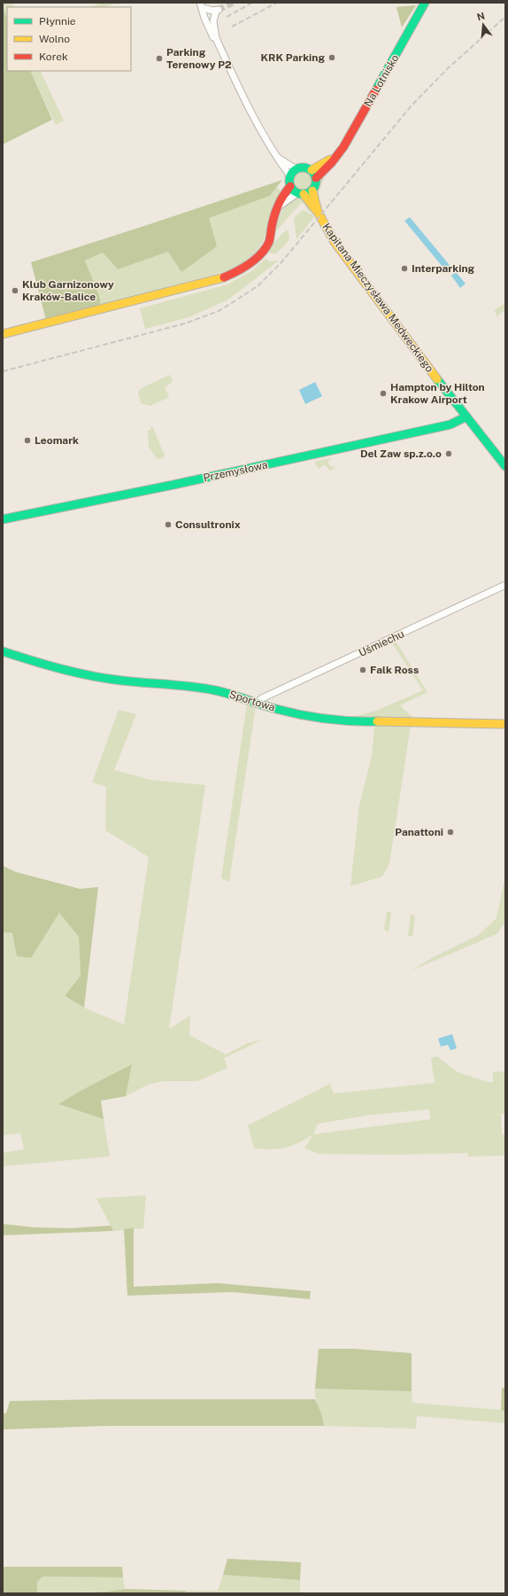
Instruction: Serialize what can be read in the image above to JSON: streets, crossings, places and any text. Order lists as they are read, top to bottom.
{
  "streets": {
    "street": [
      "Na Lotnisko",
      "Kapitana Mieczysława Medweckiego",
      "Przemysłowa",
      "Uśmiechu",
      "Sportowa"
    ]
  },
  "crossings": [
    ["Na Lotnisko", "Kapitana Mieczysława Medweckiego"],
    ["Kapitana Mieczysława Medweckiego", "Przemysłowa"],
    ["Uśmiechu", "Sportowa"]
  ],
  "places": [
    "KRK Parking",
    "Parking Terenowy P2",
    "Interparking",
    "Klub Garnizonowy Kraków-Balice",
    "Hampton by Hilton Krakow Airport",
    "Leomark",
    "Del Zaw sp.z.o.o",
    "Consultronix",
    "Falk Ross",
    "Panattoni"
  ],
  "legend": ["Płynnie", "Wolno", "Korek"],
  "north": "top"
}
